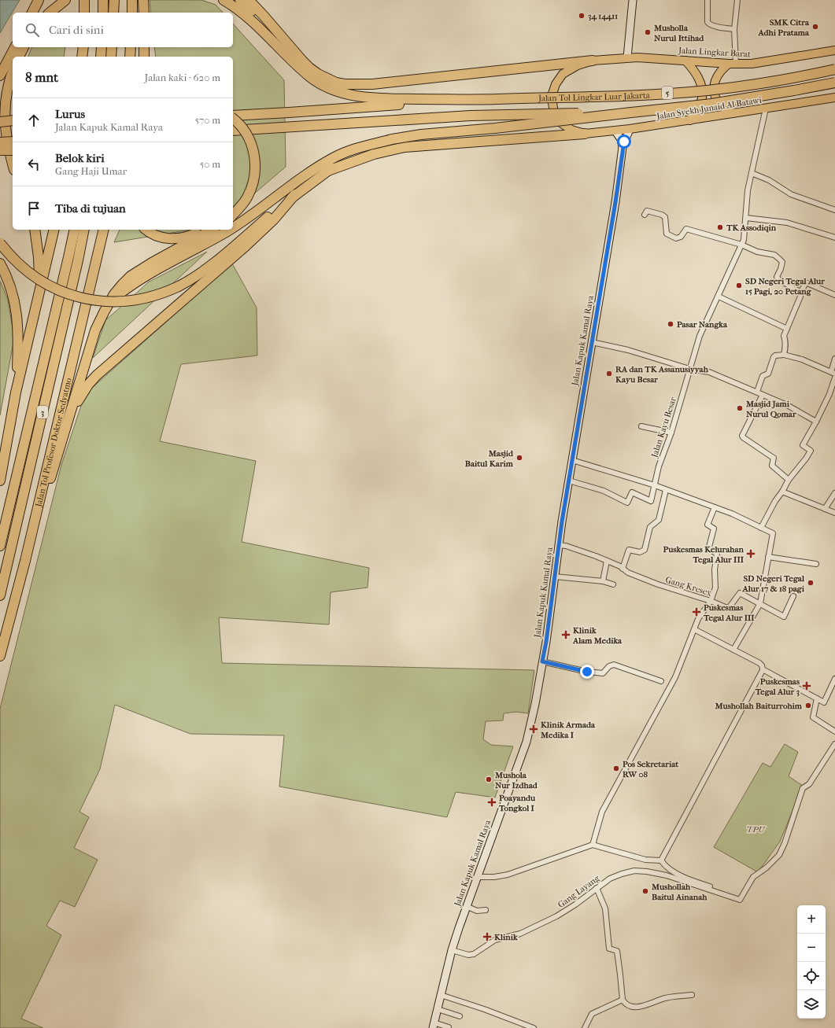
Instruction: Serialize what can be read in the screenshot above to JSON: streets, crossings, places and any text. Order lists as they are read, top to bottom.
{
  "streets": {
    "highway": [
      "5",
      "Jalan Tol Lingkar Luar Jakarta",
      "3",
      "Jalan Tol Profesor Doktor Sedyatmo"
    ],
    "main road": ["Jalan Lingkar Barat", "Jalan Syekh Junaid Al Batawi", "Jalan Kapuk Kamal Raya"],
    "street": ["Jalan Kayu Besar", "Gang Kresex", "Gang Layang"]
  },
  "crossings": [
    ["Jalan Lingkar Barat", "Jalan Syekh Junaid Al Batawi"],
    ["Jalan Syekh Junaid Al Batawi", "Jalan Kapuk Kamal Raya"],
    ["Jalan Syekh Junaid Al Batawi", "Jalan Kayu Besar"],
    ["Jalan Kapuk Kamal Raya", "Jalan Kayu Besar"],
    ["Jalan Kapuk Kamal Raya", "Gang Kresex"],
    ["Jalan Kapuk Kamal Raya", "Gang Layang"]
  ],
  "parks": ["TPU"],
  "places": {
    "other": [
      "34 14411",
      "SMK Citra Adhi Pratama",
      "Musholla Nurul Ittihad",
      "TK Assodiqin",
      "SD Negeri Tegal Alur 15 Pagi, 20 Petang",
      "Pasar Nangka",
      "RA dan TK Assanusiyyah Kayu Besar",
      "Masjid Jami Nurul Qomar",
      "Masjid Baitul Karim",
      "SD Negeri Tegal Alur 17 & 18 pagi",
      "Mushollah Baiturrohim",
      "Pos Sekretariat RW 08",
      "Mushola Nur Izdhad",
      "Mushollah Baitul Ainanah"
    ],
    "health": [
      "Puskesmas Kelurahan Tegal Alur III",
      "Puskesmas Tegal Alur III",
      "Klinik Alam Medika",
      "Puskesmas Tegal Alur 3",
      "Klinik Armada Medika I",
      "Poayandu Tongkol I",
      "Klinik"
    ]
  },
  "page": {
    "search": "Cari di sini",
    "heading": ["8 mnt", "Jalan kaki · 620 m"],
    "list": [
      ["Lurus", "Jalan Kapuk Kamal Raya", "570 m"],
      ["Belok kiri", "Gang Haji Umar", "50 m"],
      "Tiba di tujuan"
    ],
    "map_buttons": ["+", "−"]
  }
}
